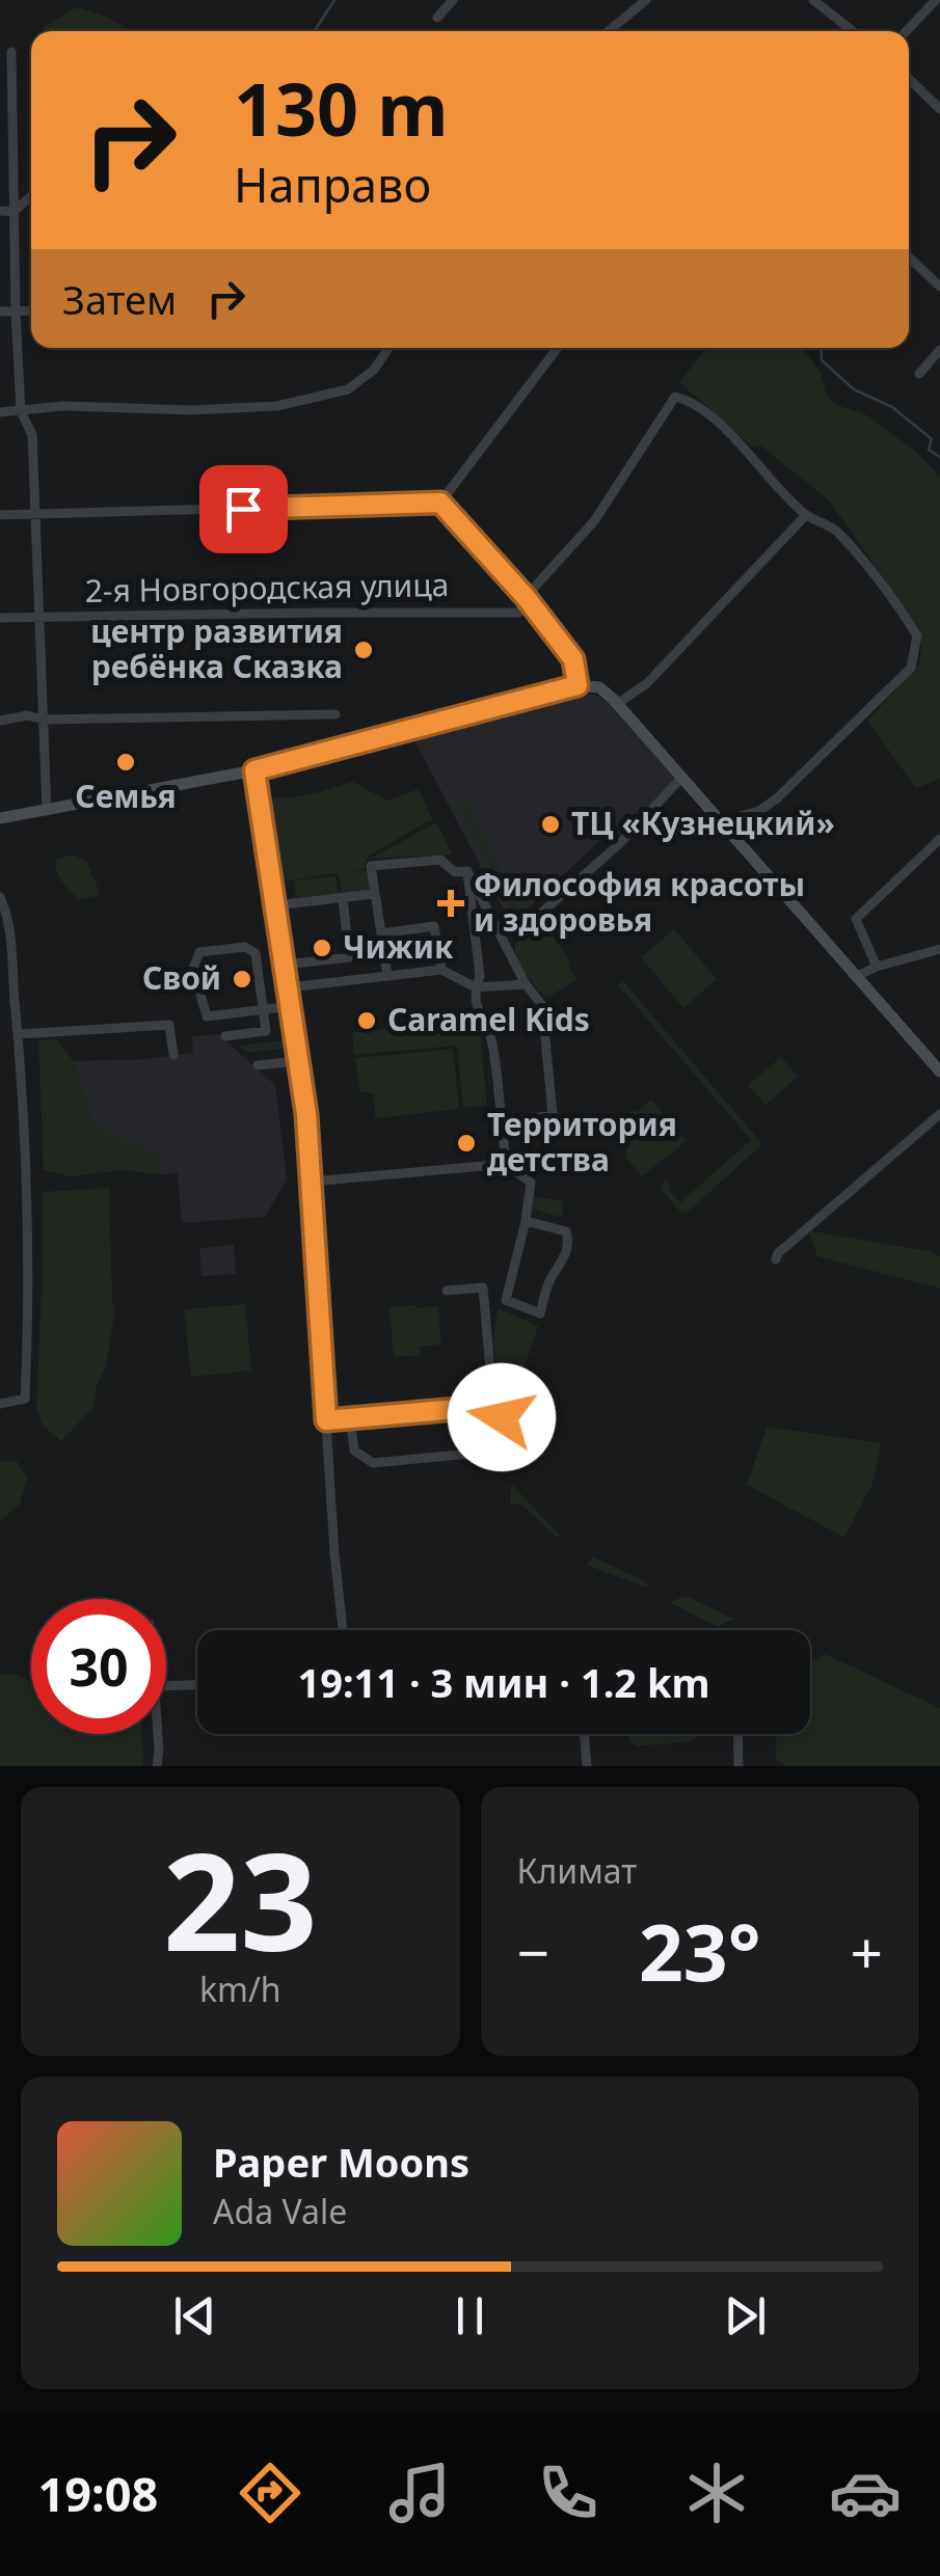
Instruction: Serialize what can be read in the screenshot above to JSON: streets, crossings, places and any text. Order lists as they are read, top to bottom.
{
  "streets": {
    "street": ["2-я Новгородская улица"]
  },
  "places": {
    "other": [
      "центр развития ребёнка Сказка",
      "Семья",
      "ТЦ «Кузнецкий»",
      "Чижик",
      "Свой",
      "Caramel Kids",
      "Территория детства"
    ],
    "health": ["Философия красоты и здоровья"]
  },
  "page": {
    "turn": ["130 m", "Направо"],
    "then": "Затем",
    "limit": "30",
    "trip": "19:11 · 3 мин · 1.2 km",
    "tile": [
      ["23", "km/h"],
      "Климат"
    ],
    "heat": ["−", "23°", "+"],
    "song": ["Paper Moons", "Ada Vale"],
    "tabs": "19:08"
  }
}
